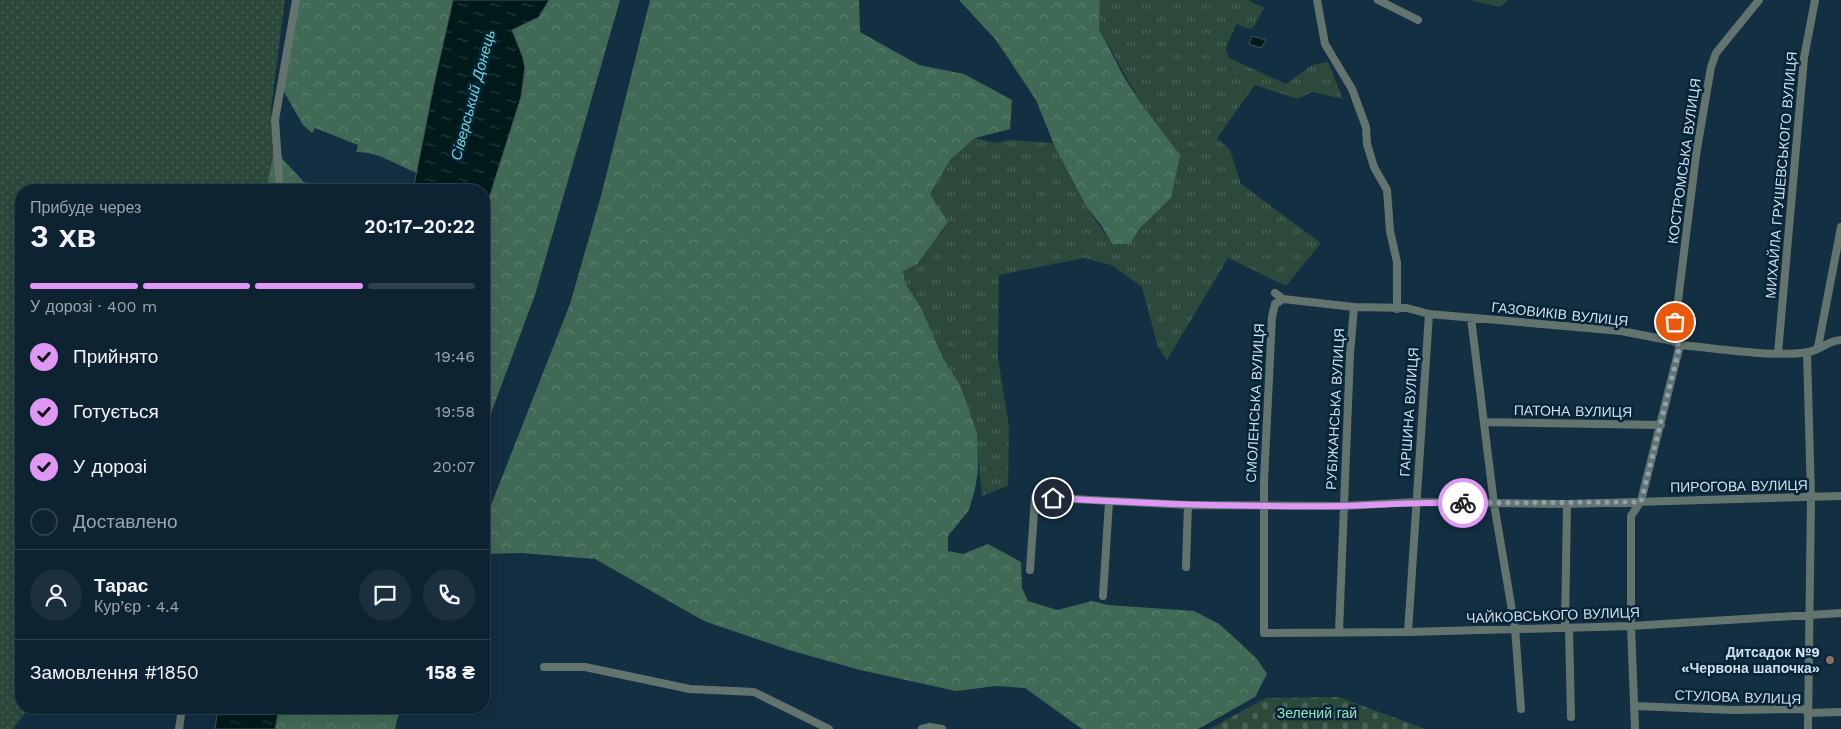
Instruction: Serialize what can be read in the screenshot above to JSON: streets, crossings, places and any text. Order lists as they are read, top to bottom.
{
  "streets": {
    "street": [
      "КОСТРОМСЬКА ВУЛИЦЯ",
      "МИХАЙЛА ГРУШЕВСЬКОГО ВУЛИЦЯ",
      "ГАЗОВИКІВ ВУЛИЦЯ",
      "СМОЛЕНСЬКА ВУЛИЦЯ",
      "РУБІЖАНСЬКА ВУЛИЦЯ",
      "ПАТОНА ВУЛИЦЯ",
      "ГАРШИНА ВУЛИЦЯ",
      "ПИРОГОВА ВУЛИЦЯ",
      "ЧАЙКОВСЬКОГО ВУЛИЦЯ",
      "СТУЛОВА ВУЛИЦЯ"
    ]
  },
  "crossings": [
    ["КОСТРОМСЬКА ВУЛИЦЯ", "ГАЗОВИКІВ ВУЛИЦЯ"],
    ["КОСТРОМСЬКА ВУЛИЦЯ", "ПАТОНА ВУЛИЦЯ"],
    ["КОСТРОМСЬКА ВУЛИЦЯ", "ПИРОГОВА ВУЛИЦЯ"],
    ["КОСТРОМСЬКА ВУЛИЦЯ", "ЧАЙКОВСЬКОГО ВУЛИЦЯ"],
    ["КОСТРОМСЬКА ВУЛИЦЯ", "СТУЛОВА ВУЛИЦЯ"],
    ["МИХАЙЛА ГРУШЕВСЬКОГО ВУЛИЦЯ", "ГАЗОВИКІВ ВУЛИЦЯ"],
    ["ГАЗОВИКІВ ВУЛИЦЯ", "СМОЛЕНСЬКА ВУЛИЦЯ"],
    ["ГАЗОВИКІВ ВУЛИЦЯ", "РУБІЖАНСЬКА ВУЛИЦЯ"],
    ["ГАЗОВИКІВ ВУЛИЦЯ", "ГАРШИНА ВУЛИЦЯ"],
    ["СМОЛЕНСЬКА ВУЛИЦЯ", "ПИРОГОВА ВУЛИЦЯ"],
    ["СМОЛЕНСЬКА ВУЛИЦЯ", "ЧАЙКОВСЬКОГО ВУЛИЦЯ"],
    ["РУБІЖАНСЬКА ВУЛИЦЯ", "ПИРОГОВА ВУЛИЦЯ"],
    ["РУБІЖАНСЬКА ВУЛИЦЯ", "ЧАЙКОВСЬКОГО ВУЛИЦЯ"],
    ["ГАРШИНА ВУЛИЦЯ", "ПИРОГОВА ВУЛИЦЯ"],
    ["ГАРШИНА ВУЛИЦЯ", "ЧАЙКОВСЬКОГО ВУЛИЦЯ"]
  ],
  "water": ["Сіверський Донець"],
  "parks": ["Зелений гай"],
  "places": ["Дитсадок №9 «Червона шапочка»"],
  "page": {
    "heading": ["3 хв", "Прибуде через", "20:17–20:22"],
    "panel": [
      "Тарас",
      "Кур’єр · 4.4",
      "Замовлення #1850",
      "158 ₴"
    ],
    "bar": "У дорозі · 400 m",
    "list": [
      ["Прийнято", "19:46"],
      ["Готується", "19:58"],
      ["У дорозі", "20:07"],
      "Доставлено"
    ]
  }
}
